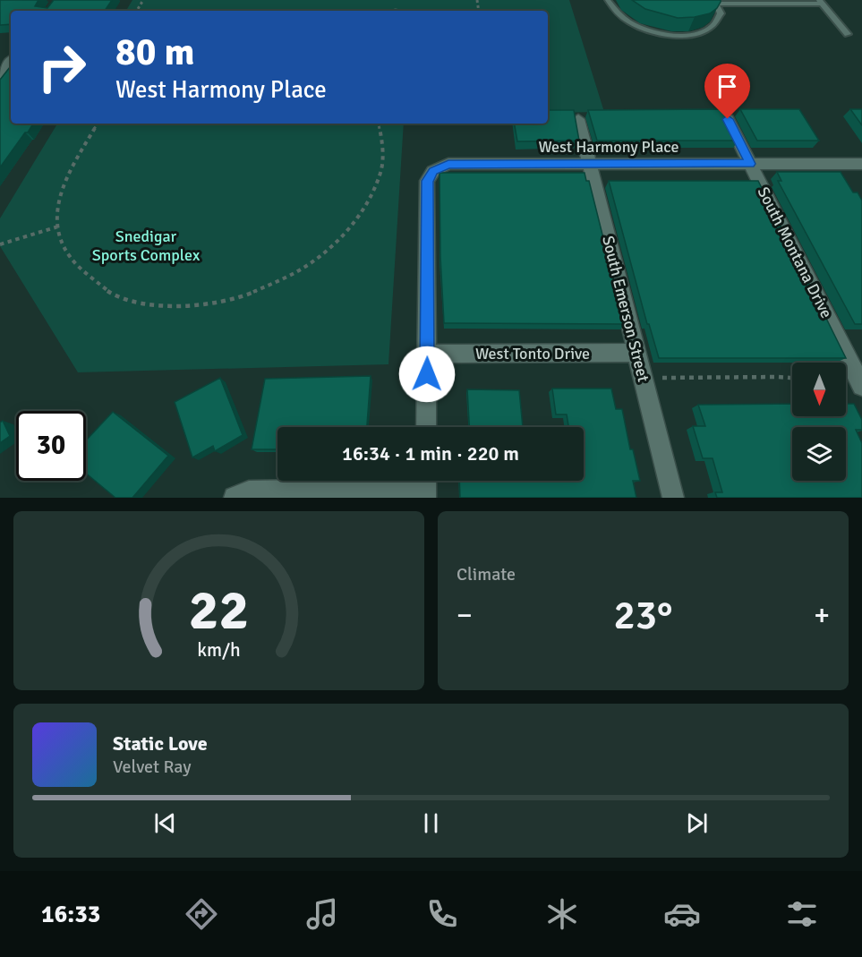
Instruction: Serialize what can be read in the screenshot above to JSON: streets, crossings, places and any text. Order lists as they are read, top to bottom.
{
  "streets": {
    "street": [
      "West Harmony Place",
      "South Montana Drive",
      "South Emerson Street",
      "West Tonto Drive"
    ]
  },
  "crossings": [
    ["West Harmony Place", "South Montana Drive"],
    ["West Harmony Place", "South Emerson Street"],
    ["West Harmony Place", "West Tonto Drive"],
    ["South Emerson Street", "West Tonto Drive"]
  ],
  "parks": ["Snedigar Sports Complex"],
  "north": "bottom",
  "page": {
    "turn": ["80 m", "West Harmony Place"],
    "limit": "30",
    "trip": "16:34 · 1 min · 220 m",
    "tile": "Climate",
    "heat": ["−", "23°", "+"],
    "song": ["Static Love", "Velvet Ray"],
    "tabs": "16:33",
    "gauge": ["22", "km/h"]
  }
}
